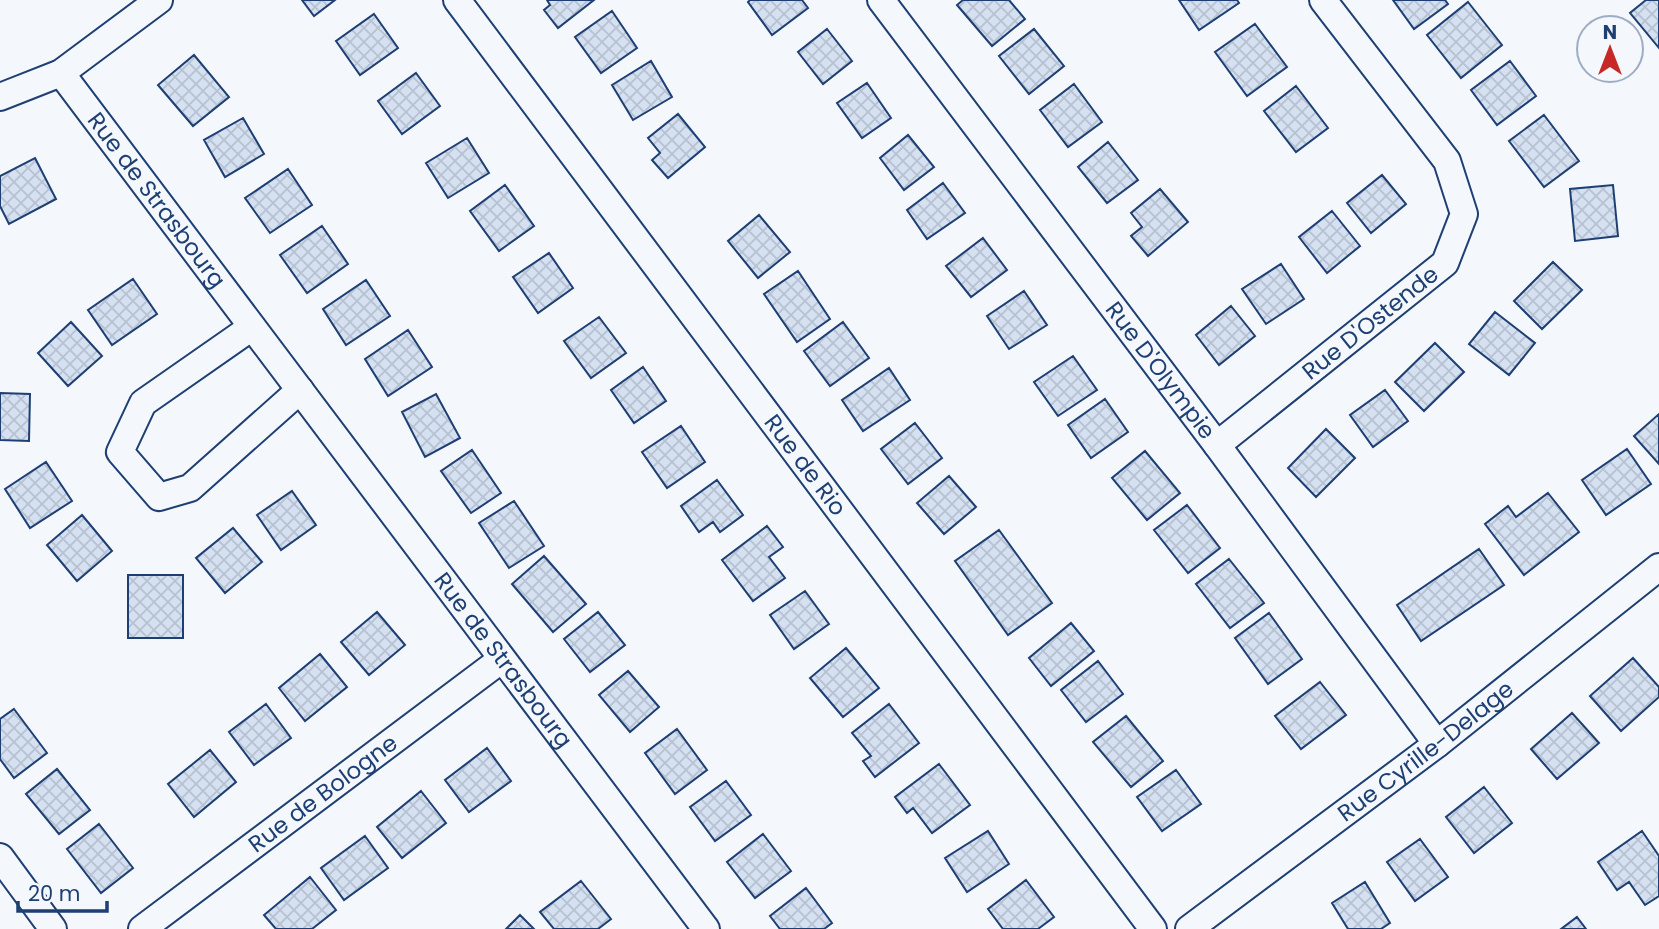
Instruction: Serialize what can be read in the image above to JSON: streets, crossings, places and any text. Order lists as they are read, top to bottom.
{
  "streets": {
    "street": [
      "Rue de Strasbourg",
      "Rue D'Ostende",
      "Rue D'Olympie",
      "Rue de Rio",
      "Rue Cyrille-Delage",
      "Rue de Bologne"
    ]
  },
  "crossings": [
    ["Rue de Strasbourg", "Rue de Bologne"],
    ["Rue D'Ostende", "Rue D'Olympie"],
    ["Rue D'Olympie", "Rue Cyrille-Delage"]
  ],
  "scale_bar": "20 m",
  "north": "top"
}
